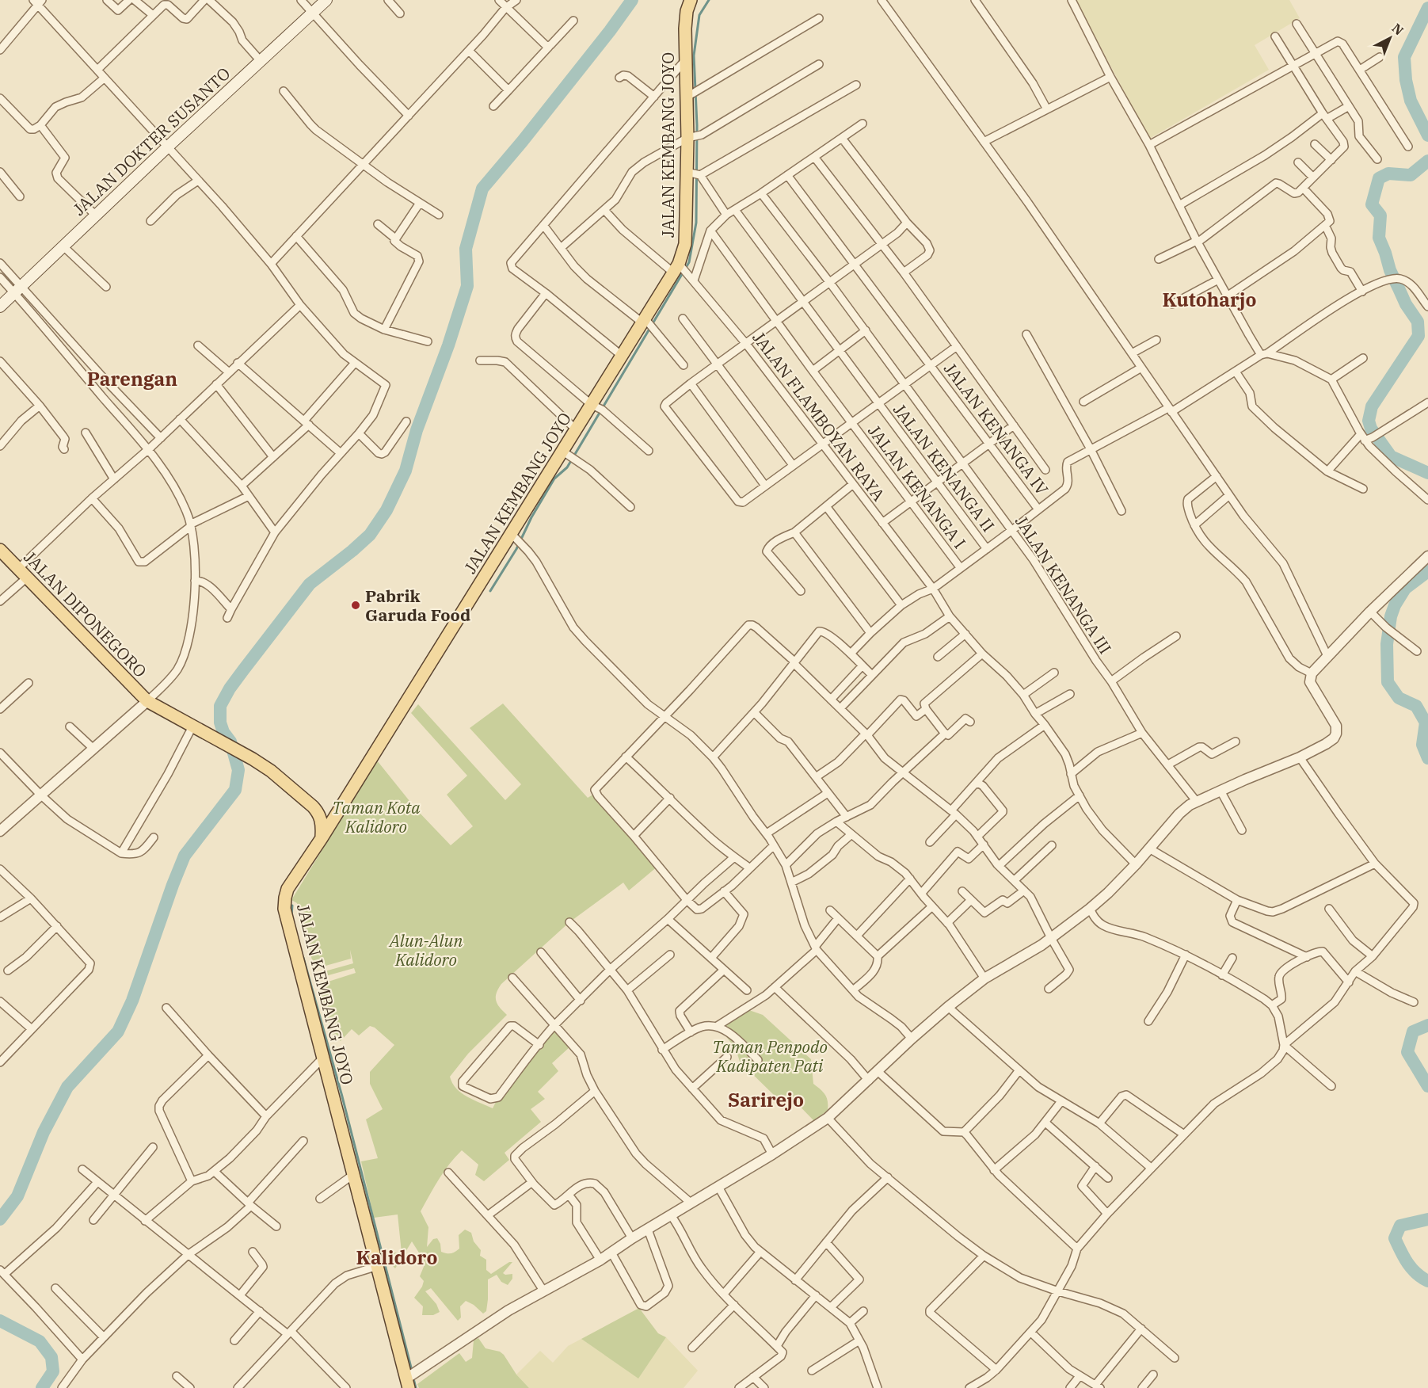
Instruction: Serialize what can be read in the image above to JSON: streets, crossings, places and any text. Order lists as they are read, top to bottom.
{
  "streets": {
    "main road": ["JALAN DOKTER SUSANTO", "JALAN KEMBANG JOYO", "JALAN DIPONEGORO"],
    "street": [
      "JALAN FLAMBOYAN RAYA",
      "JALAN KENANGA IV",
      "JALAN KENANGA II",
      "JALAN KENANGA I",
      "JALAN KENANGA III"
    ]
  },
  "crossings": [
    ["JALAN KEMBANG JOYO", "JALAN FLAMBOYAN RAYA"]
  ],
  "districts": [
    "Kutoharjo",
    "Parengan",
    "Sarirejo",
    "Kalidoro"
  ],
  "parks": ["Taman Kota Kalidoro", "Alun-Alun Kalidoro", "Taman Penpodo Kadipaten Pati"],
  "places": ["Pabrik Garuda Food"],
  "north": "top right"
}
